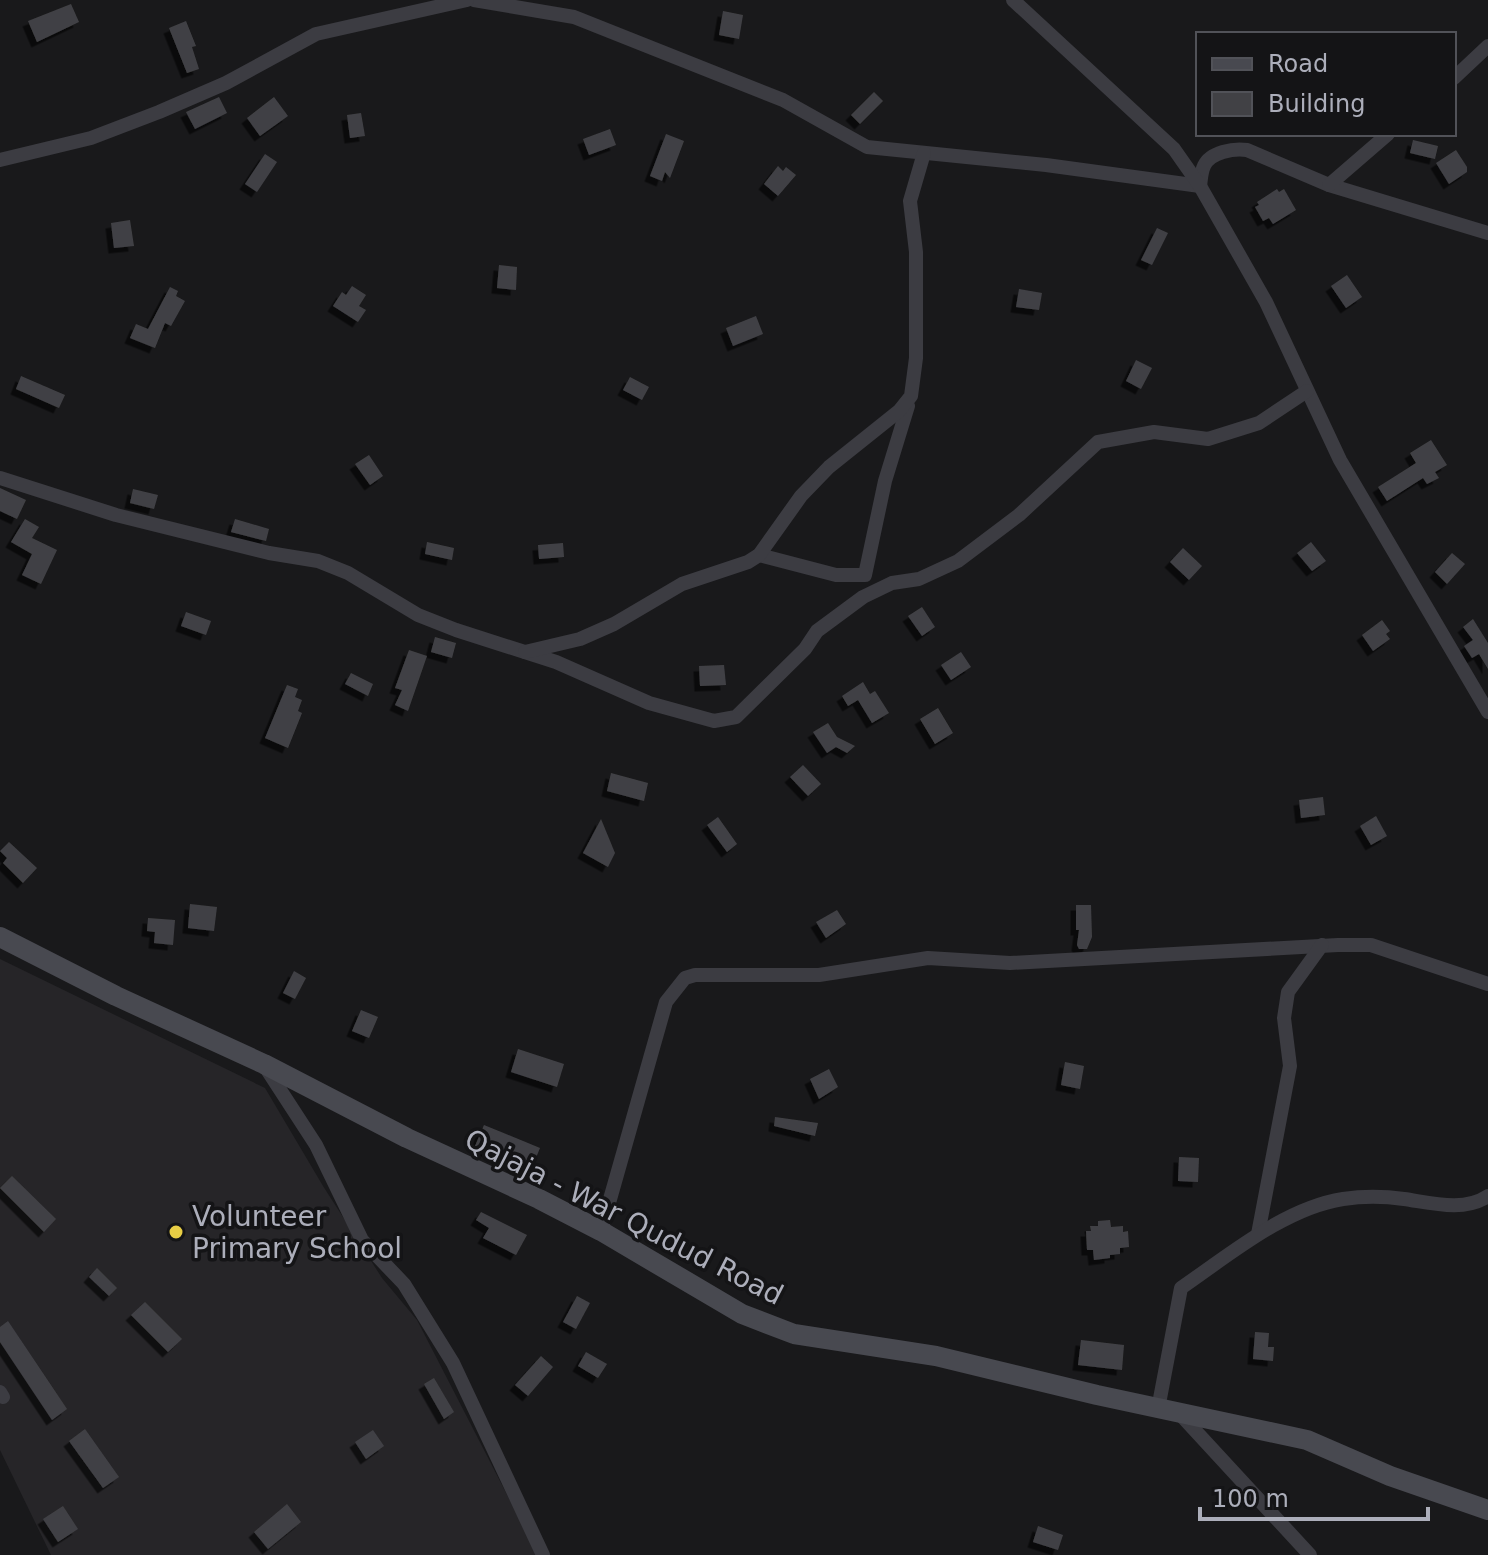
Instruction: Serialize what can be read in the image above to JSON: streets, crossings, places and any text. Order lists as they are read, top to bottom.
{
  "streets": {
    "street": ["Qajaja - War Qudud Road"]
  },
  "places": ["Volunteer Primary School"],
  "legend": ["Road", "Building"],
  "scale_bar": "100 m"
}
